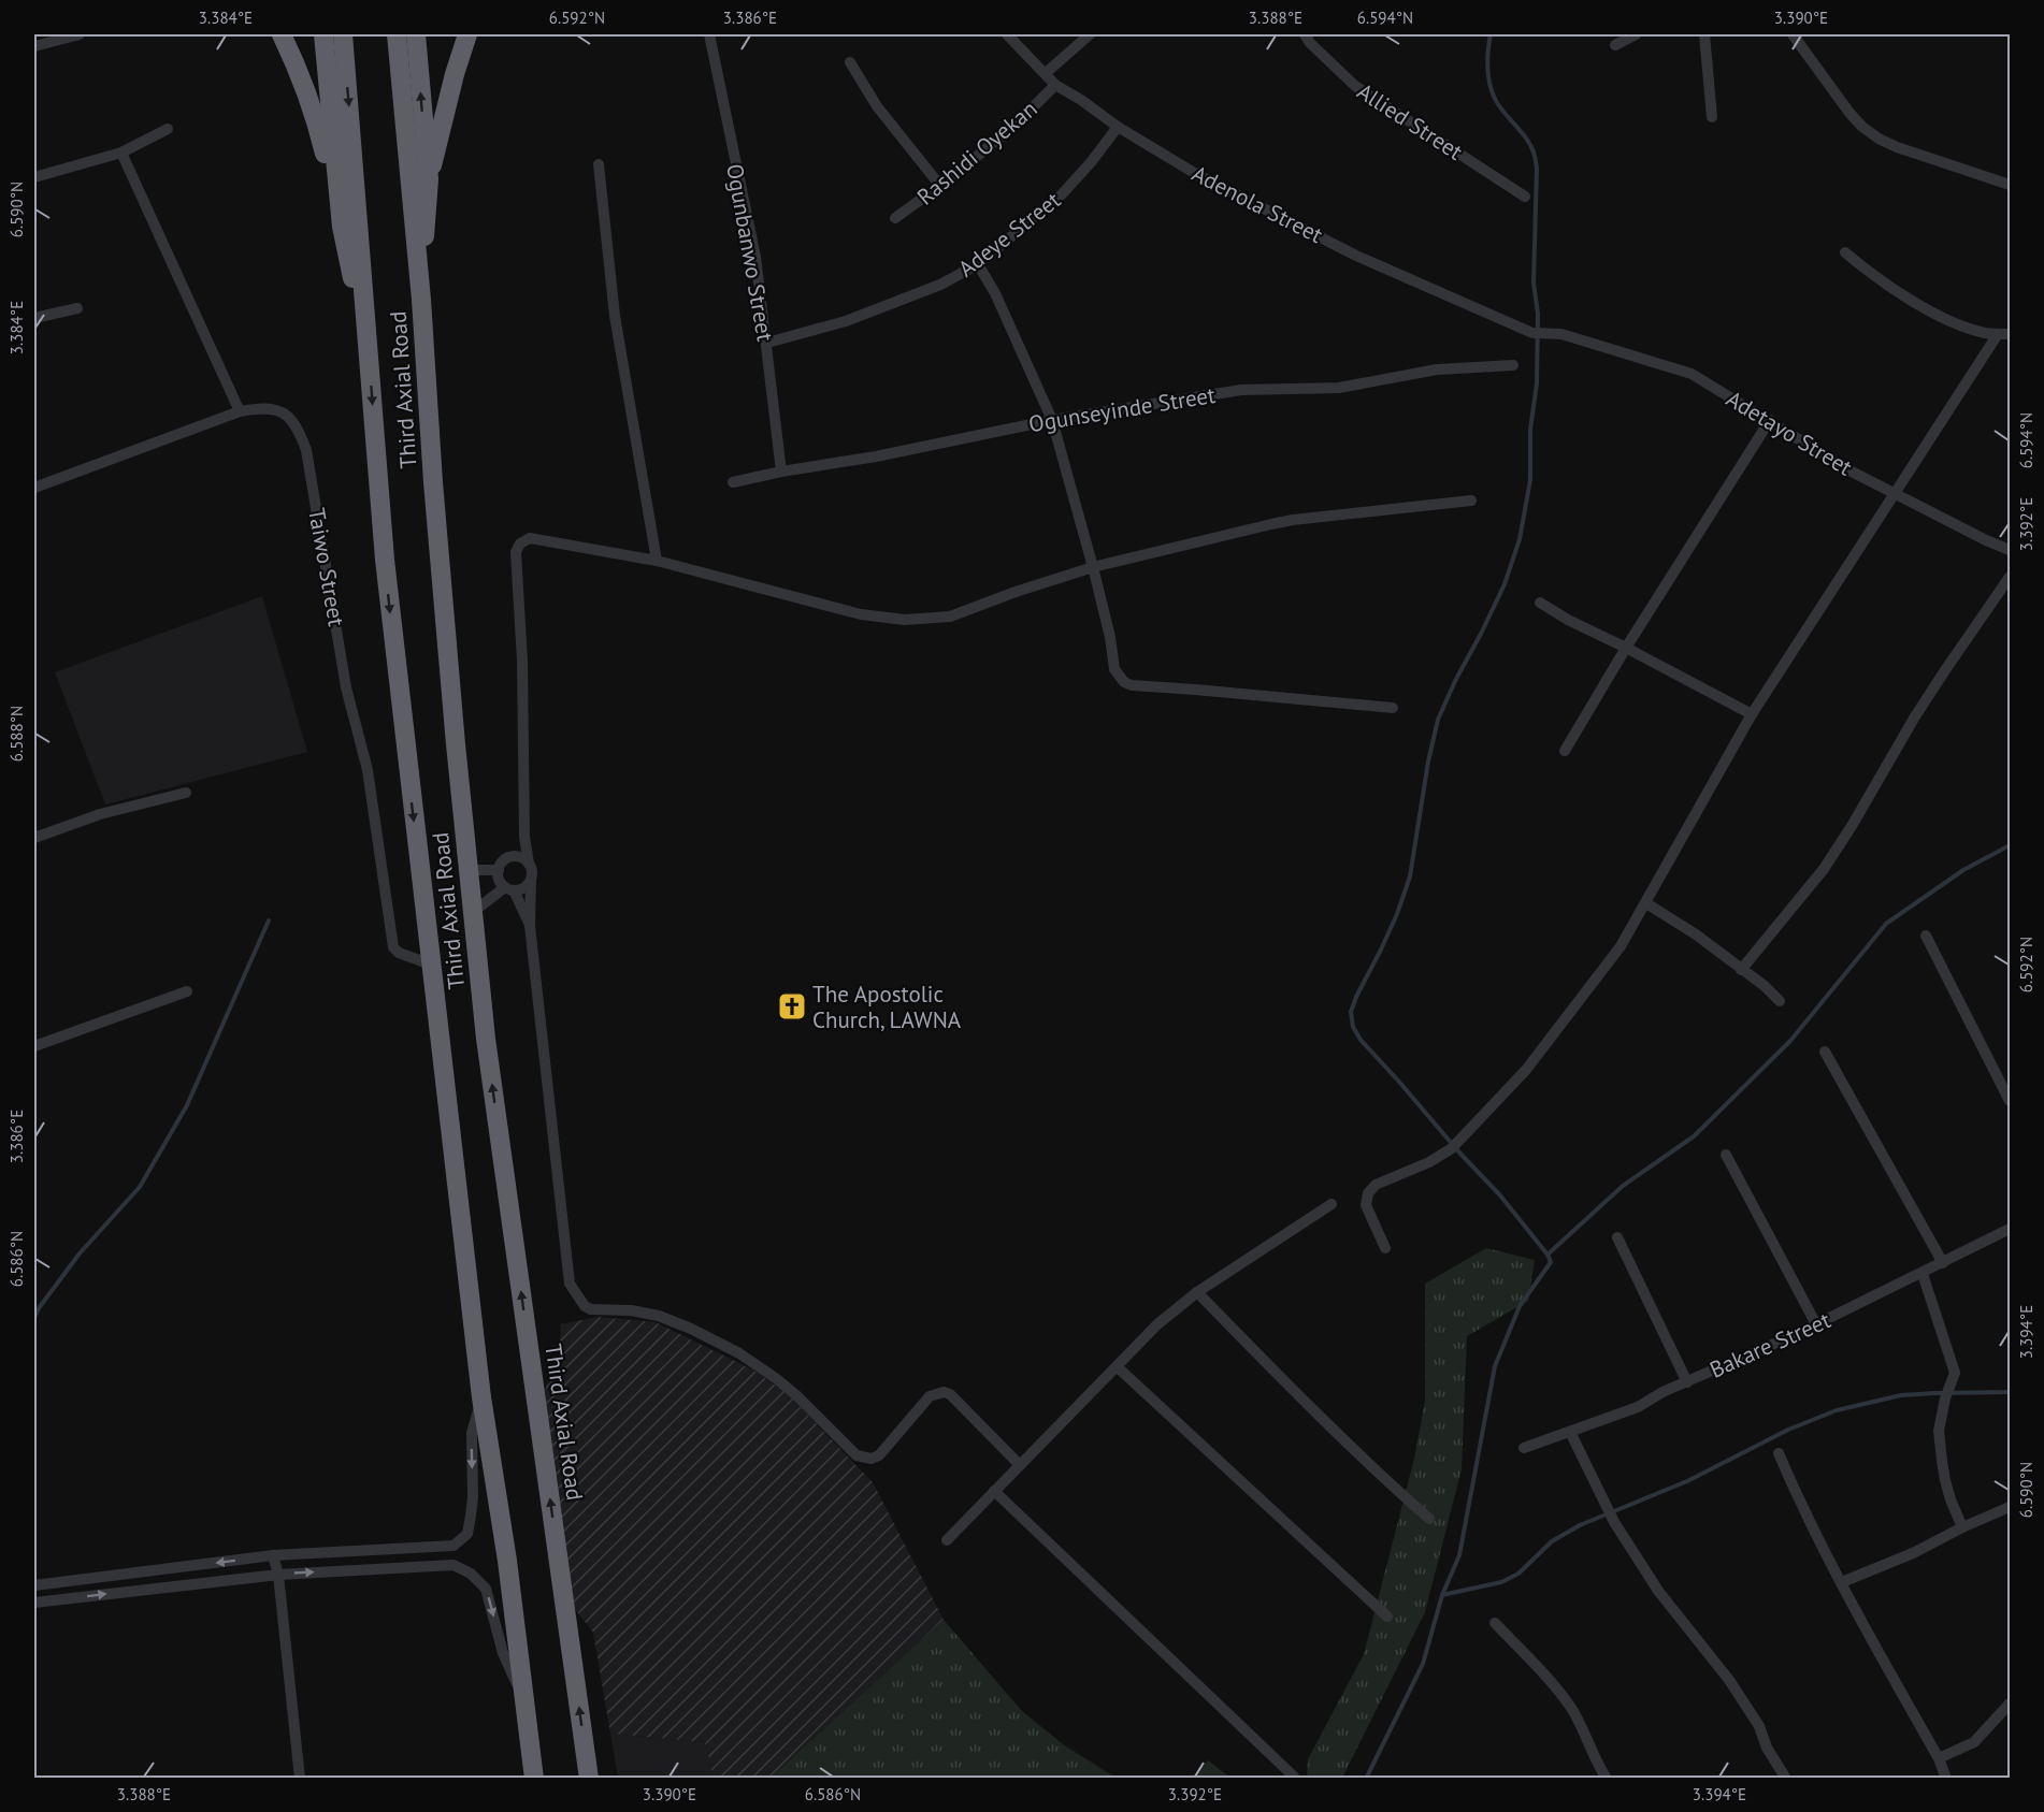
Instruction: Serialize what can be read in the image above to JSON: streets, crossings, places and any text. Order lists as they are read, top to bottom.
{
  "streets": {
    "highway": ["Third Axial Road"],
    "street": [
      "Allied Street",
      "Rashidi Oyekan",
      "Adenola Street",
      "Adeye Street",
      "Ogunbanwo Street",
      "Ogunseyinde Street",
      "Adetayo Street",
      "Taiwo Street",
      "Bakare Street"
    ]
  },
  "crossings": [
    ["Rashidi Oyekan", "Adenola Street"],
    ["Adenola Street", "Adeye Street"],
    ["Adenola Street", "Adetayo Street"],
    ["Adeye Street", "Ogunbanwo Street"],
    ["Ogunbanwo Street", "Ogunseyinde Street"],
    ["Third Axial Road", "Taiwo Street"]
  ],
  "places": {
    "church": ["The Apostolic Church, LAWNA"]
  },
  "coordinates": [
    "3.384°E",
    "6.592°N",
    "3.386°E",
    "3.388°E",
    "6.594°N",
    "3.390°E",
    "6.590°N",
    "3.392°E",
    "6.588°N",
    "6.586°N",
    "3.394°E"
  ]
}
